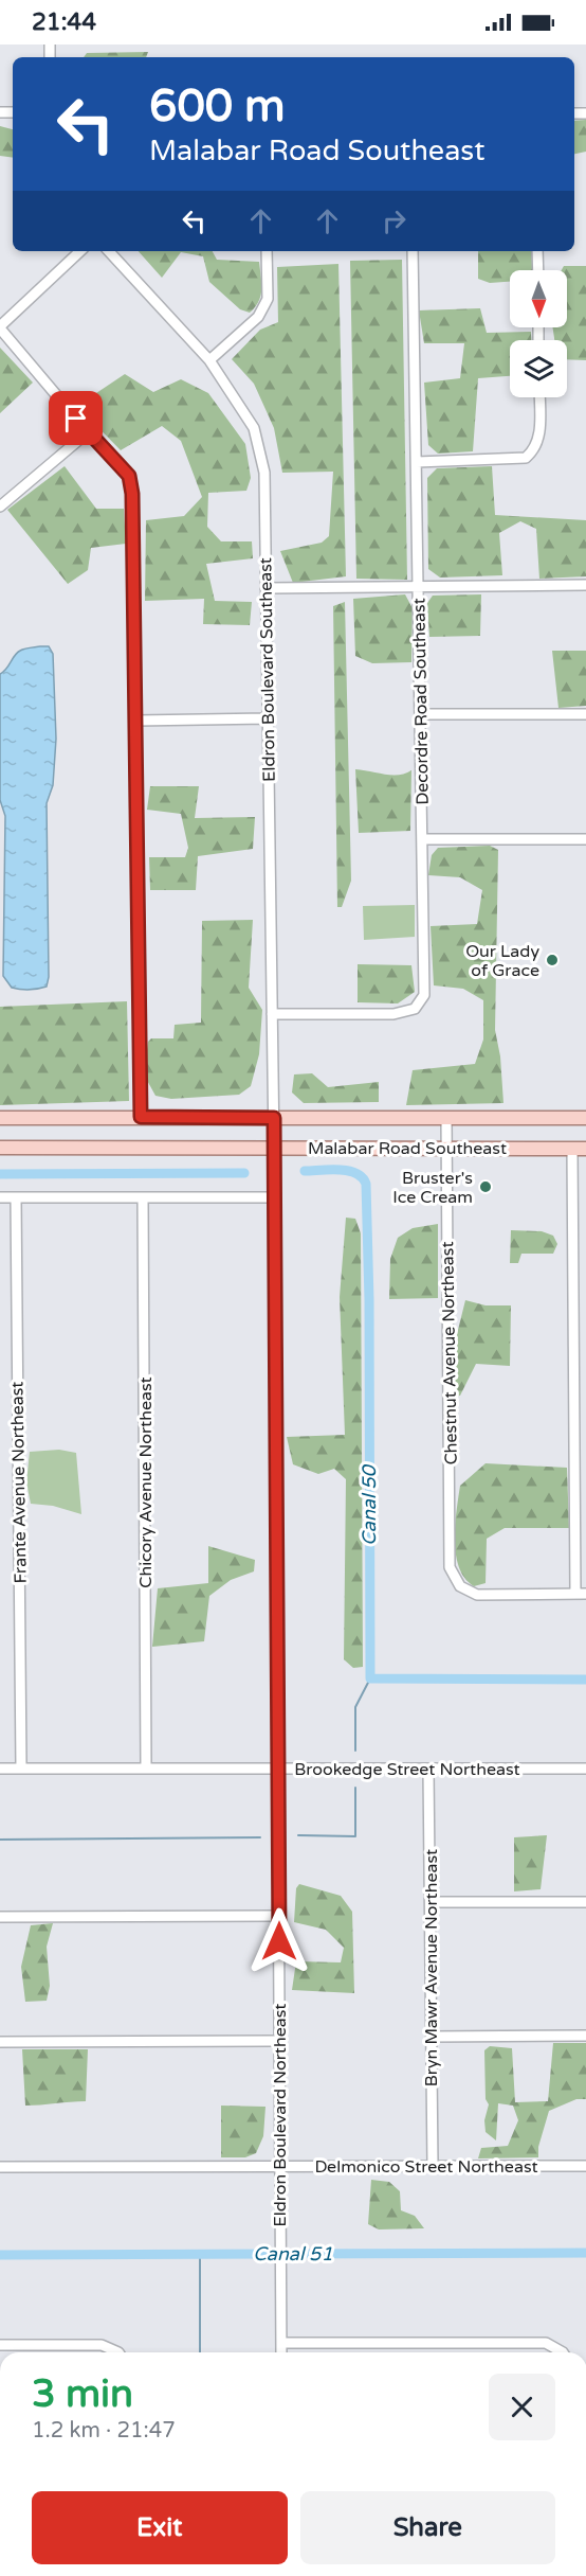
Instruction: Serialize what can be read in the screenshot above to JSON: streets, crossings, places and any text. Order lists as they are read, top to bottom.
{
  "streets": {
    "main road": ["Malabar Road Southeast"],
    "street": [
      "Eldron Boulevard Southeast",
      "Decordre Road Southeast",
      "Chestnut Avenue Northeast",
      "Frante Avenue Northeast",
      "Chicory Avenue Northeast",
      "Brookedge Street Northeast",
      "Bryn Mawr Avenue Northeast",
      "Eldron Boulevard Northeast",
      "Delmonico Street Northeast"
    ]
  },
  "crossings": [
    ["Eldron Boulevard Southeast", "Decordre Road Southeast"],
    ["Eldron Boulevard Southeast", "Malabar Road Southeast"],
    ["Eldron Boulevard Southeast", "Eldron Boulevard Northeast"],
    ["Malabar Road Southeast", "Chestnut Avenue Northeast"],
    ["Malabar Road Southeast", "Eldron Boulevard Northeast"],
    ["Frante Avenue Northeast", "Brookedge Street Northeast"],
    ["Chicory Avenue Northeast", "Brookedge Street Northeast"],
    ["Brookedge Street Northeast", "Bryn Mawr Avenue Northeast"],
    ["Brookedge Street Northeast", "Eldron Boulevard Northeast"],
    ["Bryn Mawr Avenue Northeast", "Delmonico Street Northeast"],
    ["Eldron Boulevard Northeast", "Delmonico Street Northeast"]
  ],
  "water": ["Canal 50", "Canal 51"],
  "places": ["Our Lady of Grace", "Bruster's Ice Cream"],
  "north": "bottom",
  "page": {
    "status": "21:44",
    "turn": ["600 m", "Malabar Road Southeast"],
    "heading": ["3 min", "1.2 km · 21:47"],
    "buttons": ["Exit", "Share"]
  }
}
